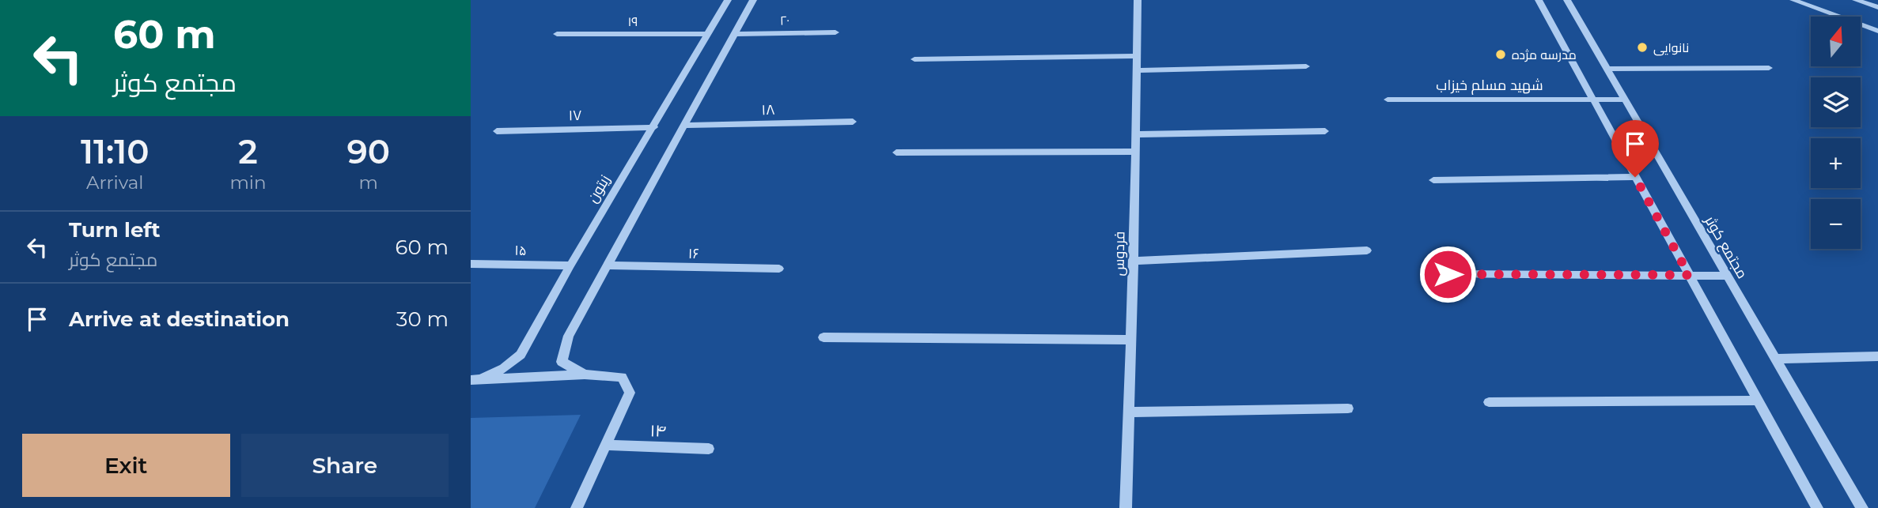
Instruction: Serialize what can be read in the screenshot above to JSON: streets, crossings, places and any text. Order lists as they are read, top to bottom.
{
  "streets": {
    "street": [
      "۲۰",
      "۱۹",
      "شهید مسلم خیزاب",
      "۱۸",
      "۱۷",
      "زیتون",
      "مجتمع کوثر",
      "۱۵",
      "۱۶",
      "فردوس",
      "۱۴"
    ]
  },
  "crossings": [
    ["۲۰", "زیتون"],
    ["۱۹", "زیتون"],
    ["شهید مسلم خیزاب", "مجتمع کوثر"],
    ["۱۸", "زیتون"],
    ["۱۷", "زیتون"],
    ["زیتون", "۱۵"],
    ["زیتون", "۱۶"],
    ["زیتون", "۱۴"]
  ],
  "places": ["نانوایی", "مدرسه مژده"],
  "north": "top",
  "page": {
    "turn": ["60 m", "مجتمع کوثر"],
    "map_buttons": ["+", "−"],
    "eta": [
      "11:10",
      "Arrival",
      "2",
      "min",
      "90",
      "m"
    ],
    "list": [
      {
        "name": "Turn left",
        "note": "مجتمع کوثر",
        "value": "60 m"
      },
      {
        "name": "Arrive at destination",
        "value": "30 m"
      }
    ],
    "buttons": ["Exit", "Share"]
  }
}
